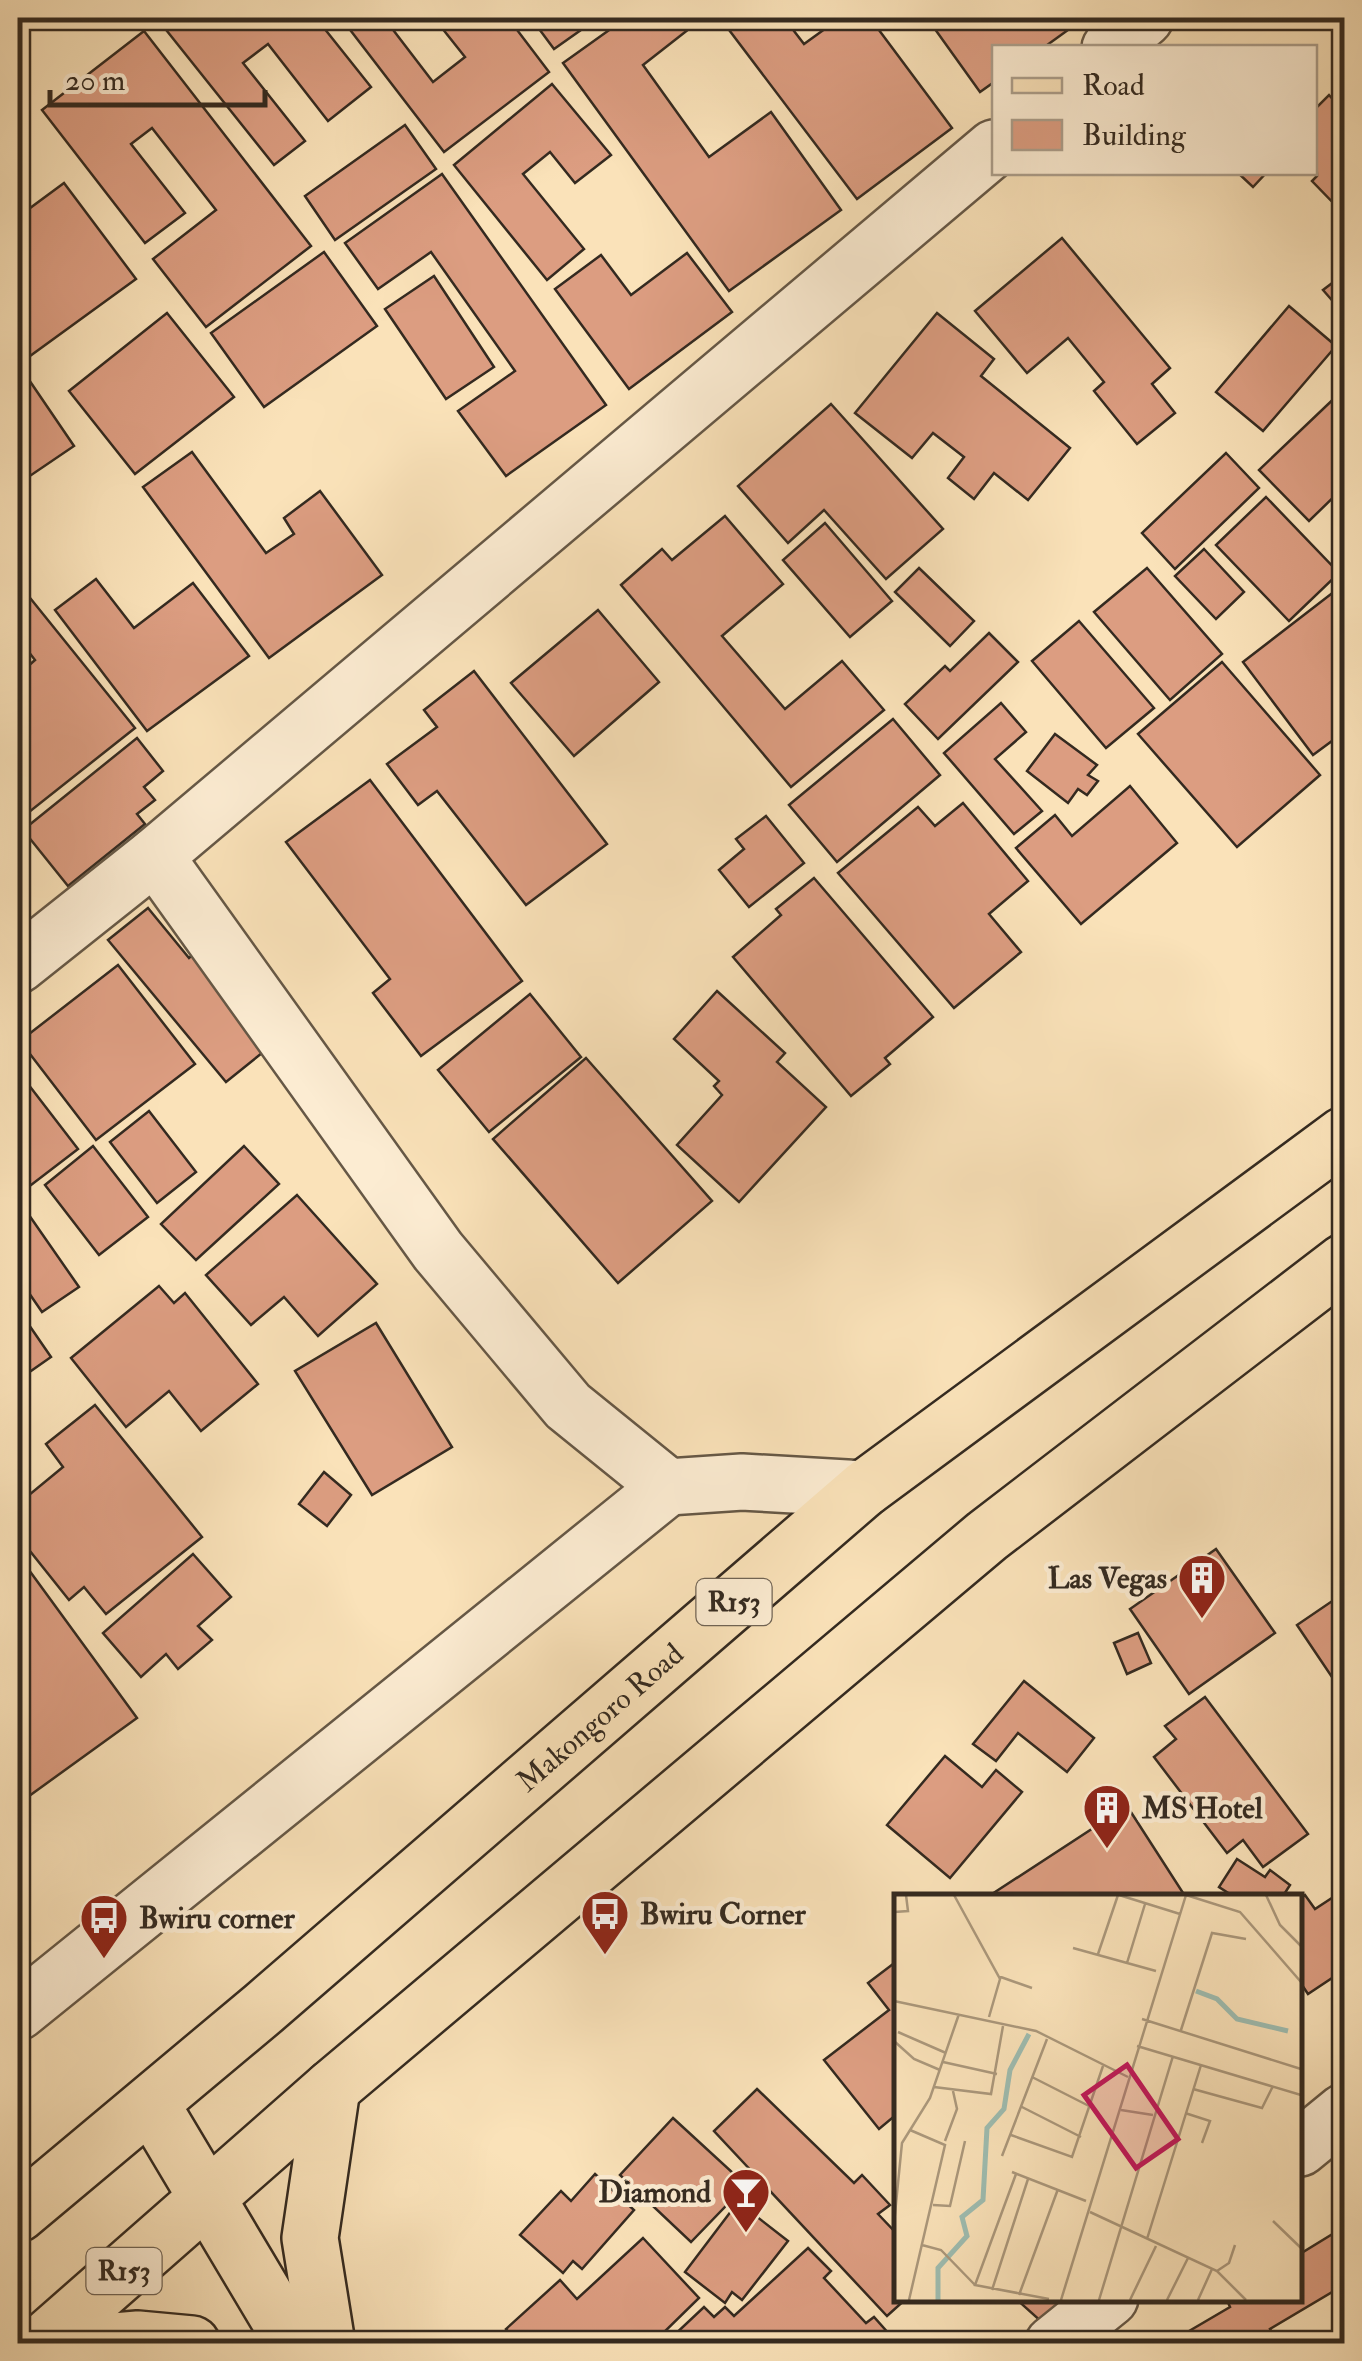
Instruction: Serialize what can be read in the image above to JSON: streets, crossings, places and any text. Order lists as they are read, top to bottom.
{
  "streets": {
    "main road": ["R153", "Makongoro Road"]
  },
  "places": {
    "building": ["Las Vegas", "MS Hotel"],
    "bus stop": ["Bwiru Corner", "Bwiru corner"],
    "bar": ["Diamond"]
  },
  "legend": ["Road", "Building"],
  "scale_bar": "20 m"
}
